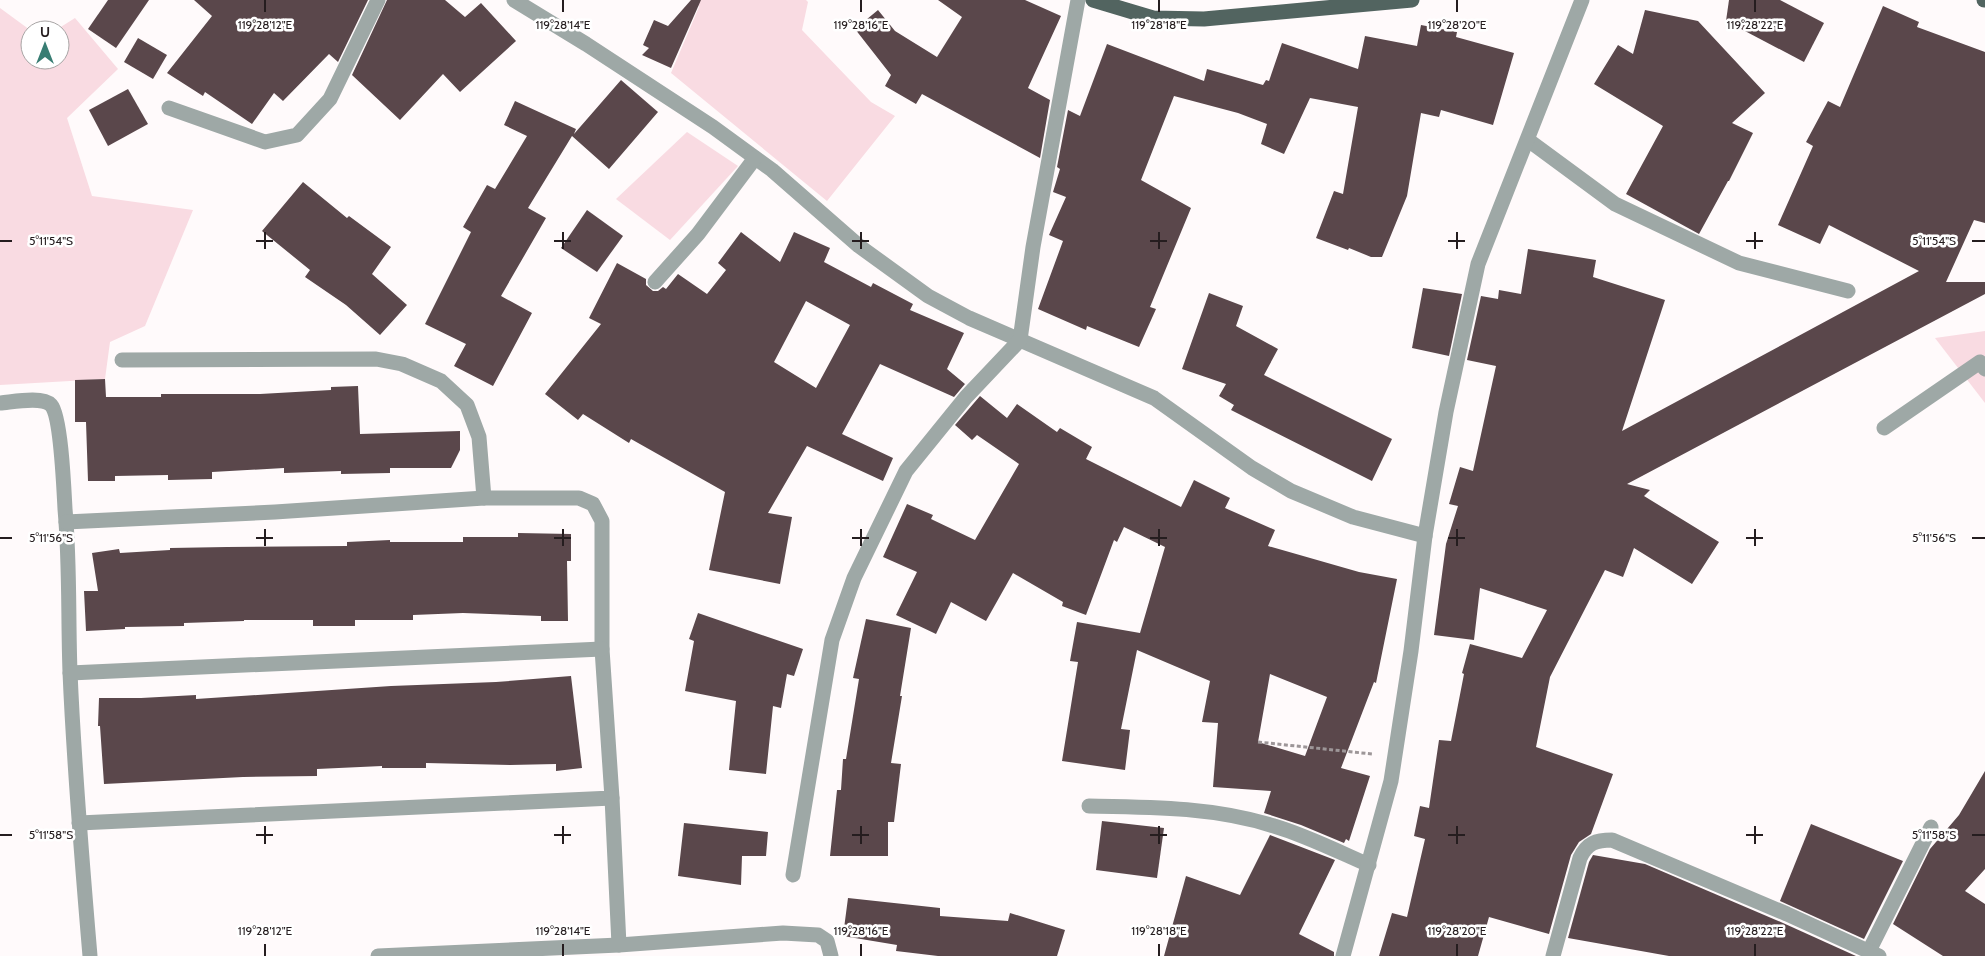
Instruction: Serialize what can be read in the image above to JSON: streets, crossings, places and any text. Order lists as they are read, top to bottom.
{
  "north": "top",
  "coordinates": [
    "119°28'12\"E",
    "119°28'14\"E",
    "119°28'16\"E",
    "119°28'18\"E",
    "119°28'20\"E",
    "119°28'22\"E",
    "5°11'54\"S",
    "5°11'56\"S",
    "5°11'58\"S"
  ]
}
